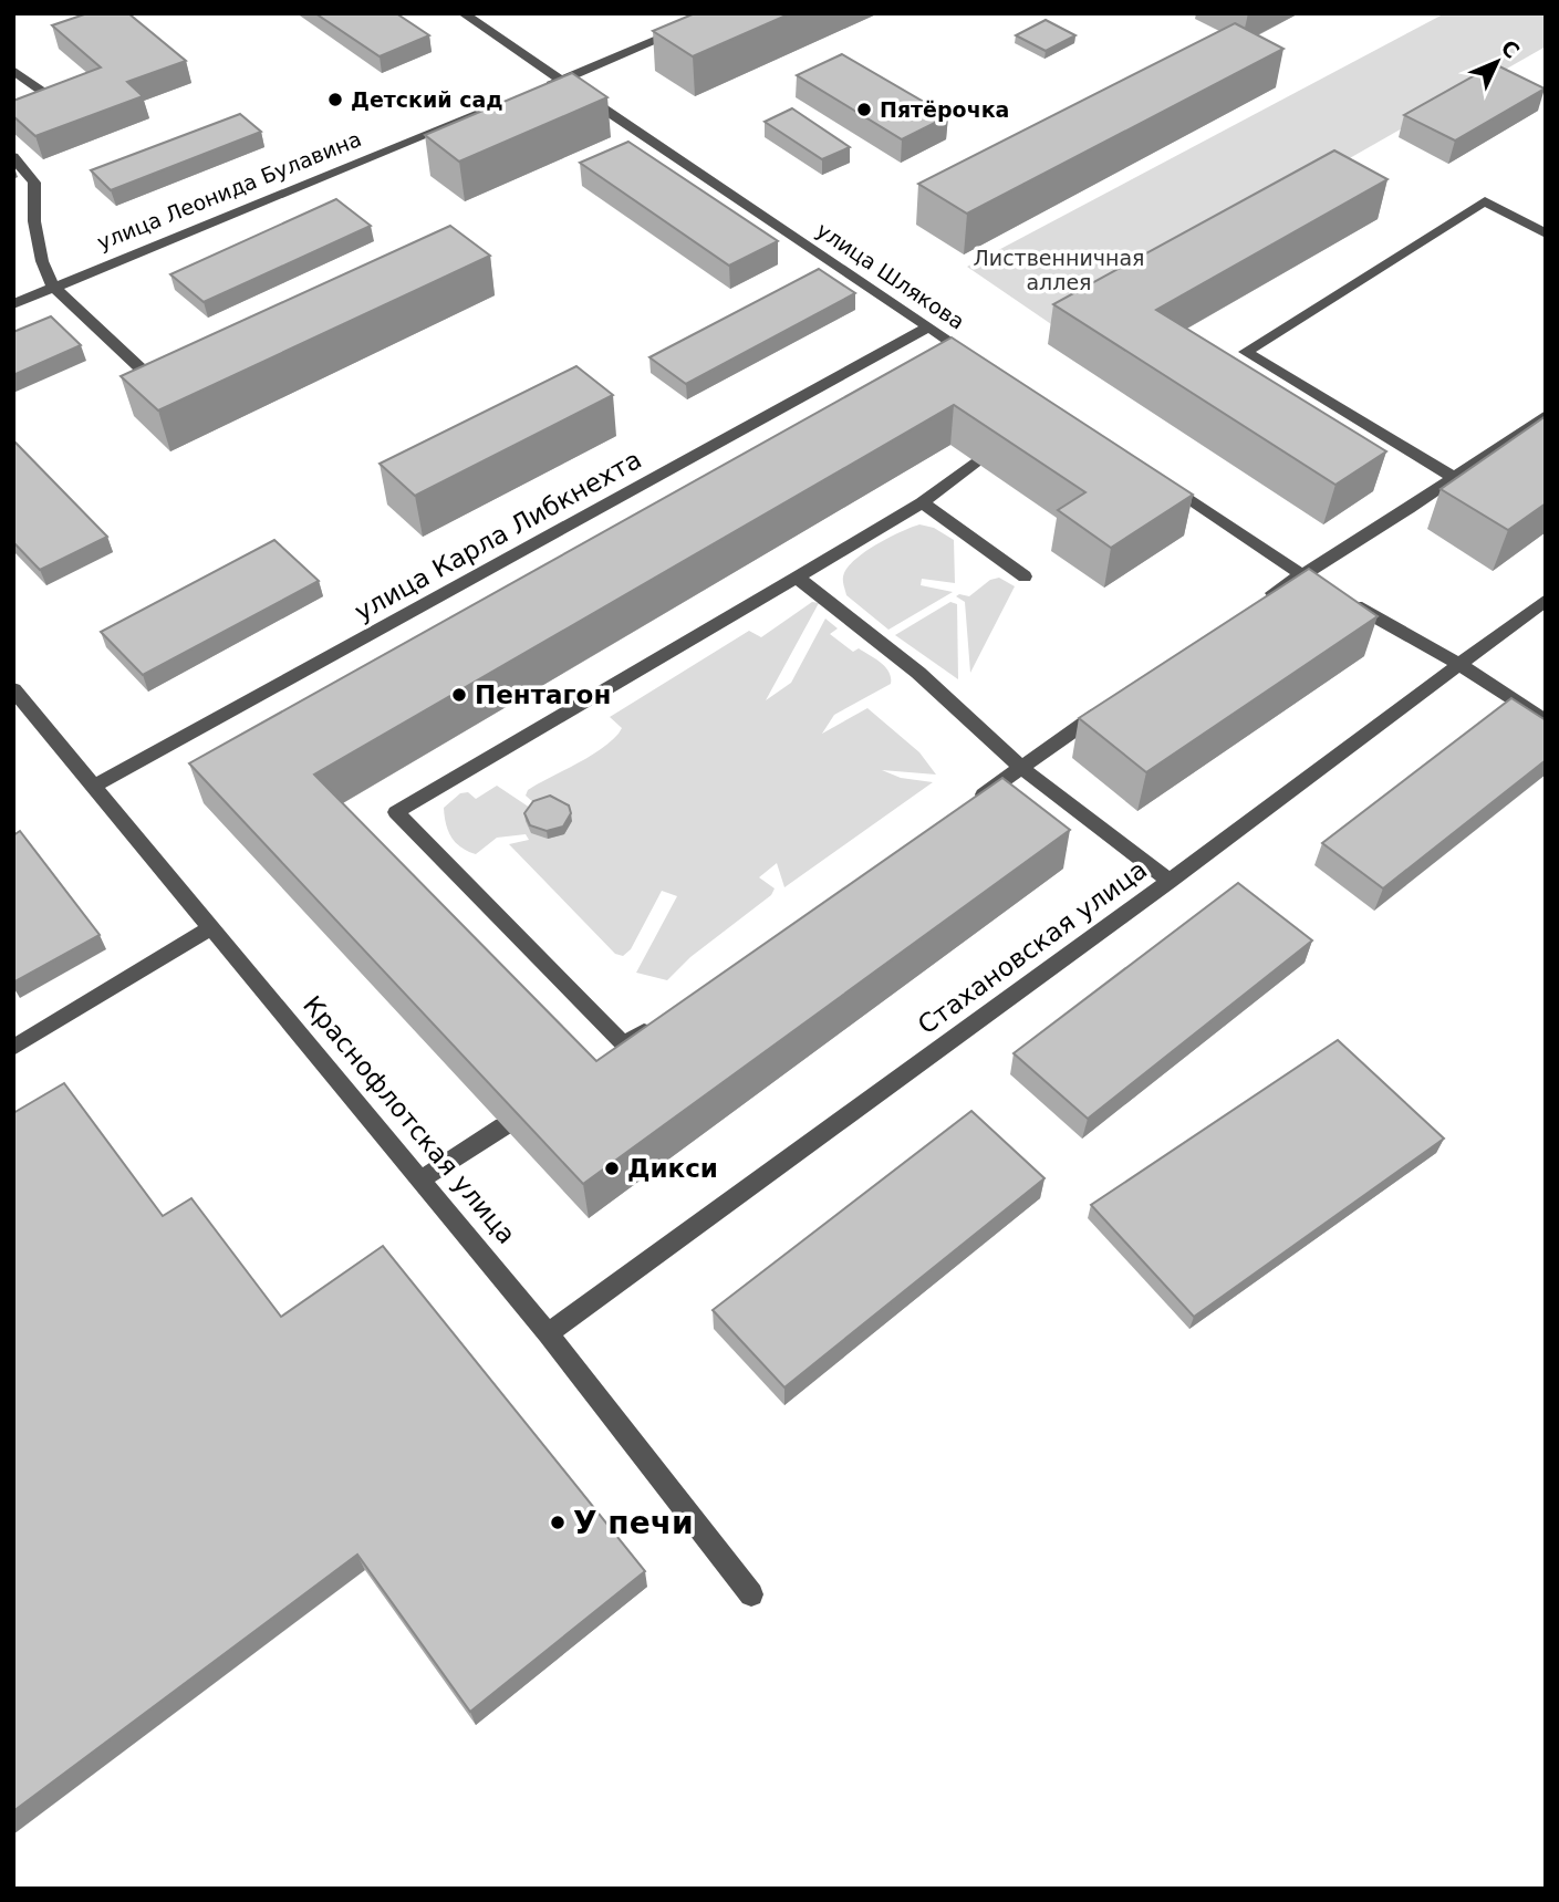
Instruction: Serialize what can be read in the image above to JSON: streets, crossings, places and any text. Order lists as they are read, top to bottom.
{
  "streets": {
    "street": [
      "улица Леонида Булавина",
      "улица Шлякова",
      "улица Карла Либкнехта",
      "Стахановская улица",
      "Краснофлотская улица"
    ]
  },
  "crossings": [
    ["улица Шлякова", "улица Карла Либкнехта"],
    ["улица Карла Либкнехта", "Краснофлотская улица"],
    ["Стахановская улица", "Краснофлотская улица"]
  ],
  "parks": ["Лиственничная аллея"],
  "places": [
    "Детский сад",
    "Пятёрочка",
    "Пентагон",
    "Дикси",
    "У печи"
  ],
  "north": "top right"
}
